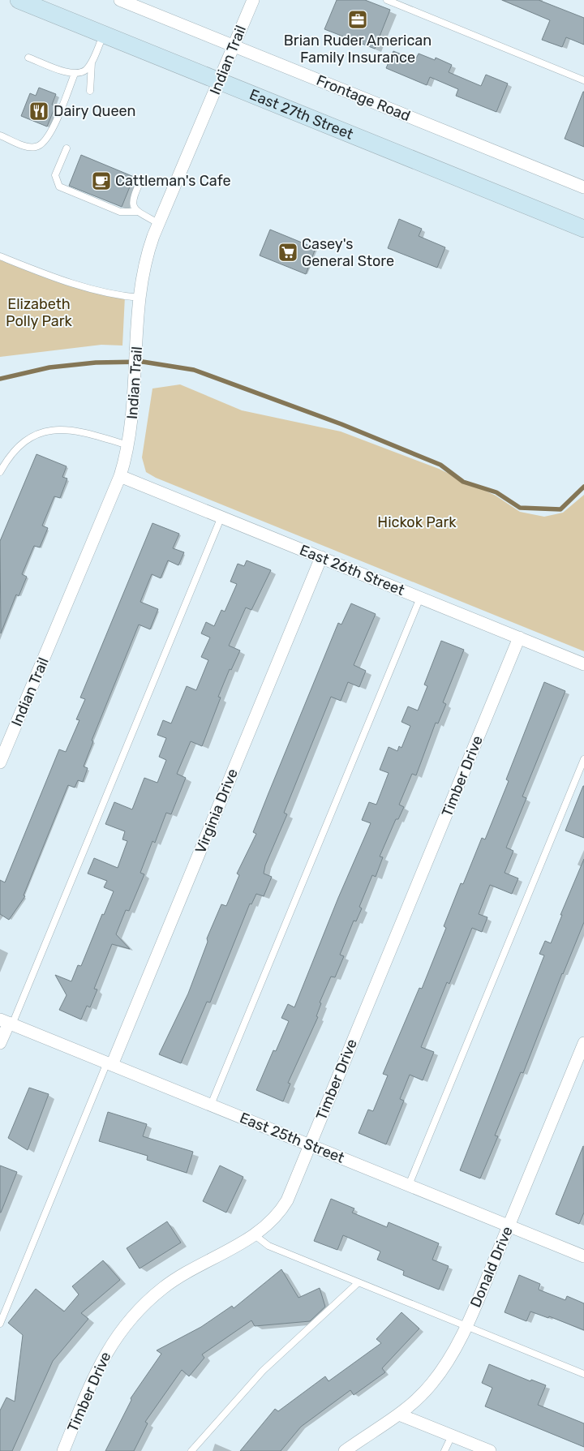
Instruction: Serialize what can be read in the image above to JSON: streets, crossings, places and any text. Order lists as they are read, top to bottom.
{
  "streets": {
    "main road": ["East 27th Street"],
    "street": [
      "Indian Trail",
      "Frontage Road",
      "East 26th Street",
      "Timber Drive",
      "Virginia Drive",
      "East 25th Street",
      "Donald Drive"
    ]
  },
  "crossings": [
    ["Indian Trail", "Frontage Road"],
    ["Indian Trail", "East 27th Street"],
    ["Indian Trail", "East 26th Street"],
    ["East 26th Street", "Timber Drive"],
    ["East 26th Street", "Virginia Drive"],
    ["Timber Drive", "East 25th Street"],
    ["Virginia Drive", "East 25th Street"],
    ["East 25th Street", "Donald Drive"]
  ],
  "parks": ["Elizabeth Polly Park", "Hickok Park"],
  "places": {
    "office": ["Brian Ruder American Family Insurance"],
    "restaurant": ["Dairy Queen"],
    "cafe": ["Cattleman's Cafe"],
    "supermarket": ["Casey's General Store"]
  }
}
